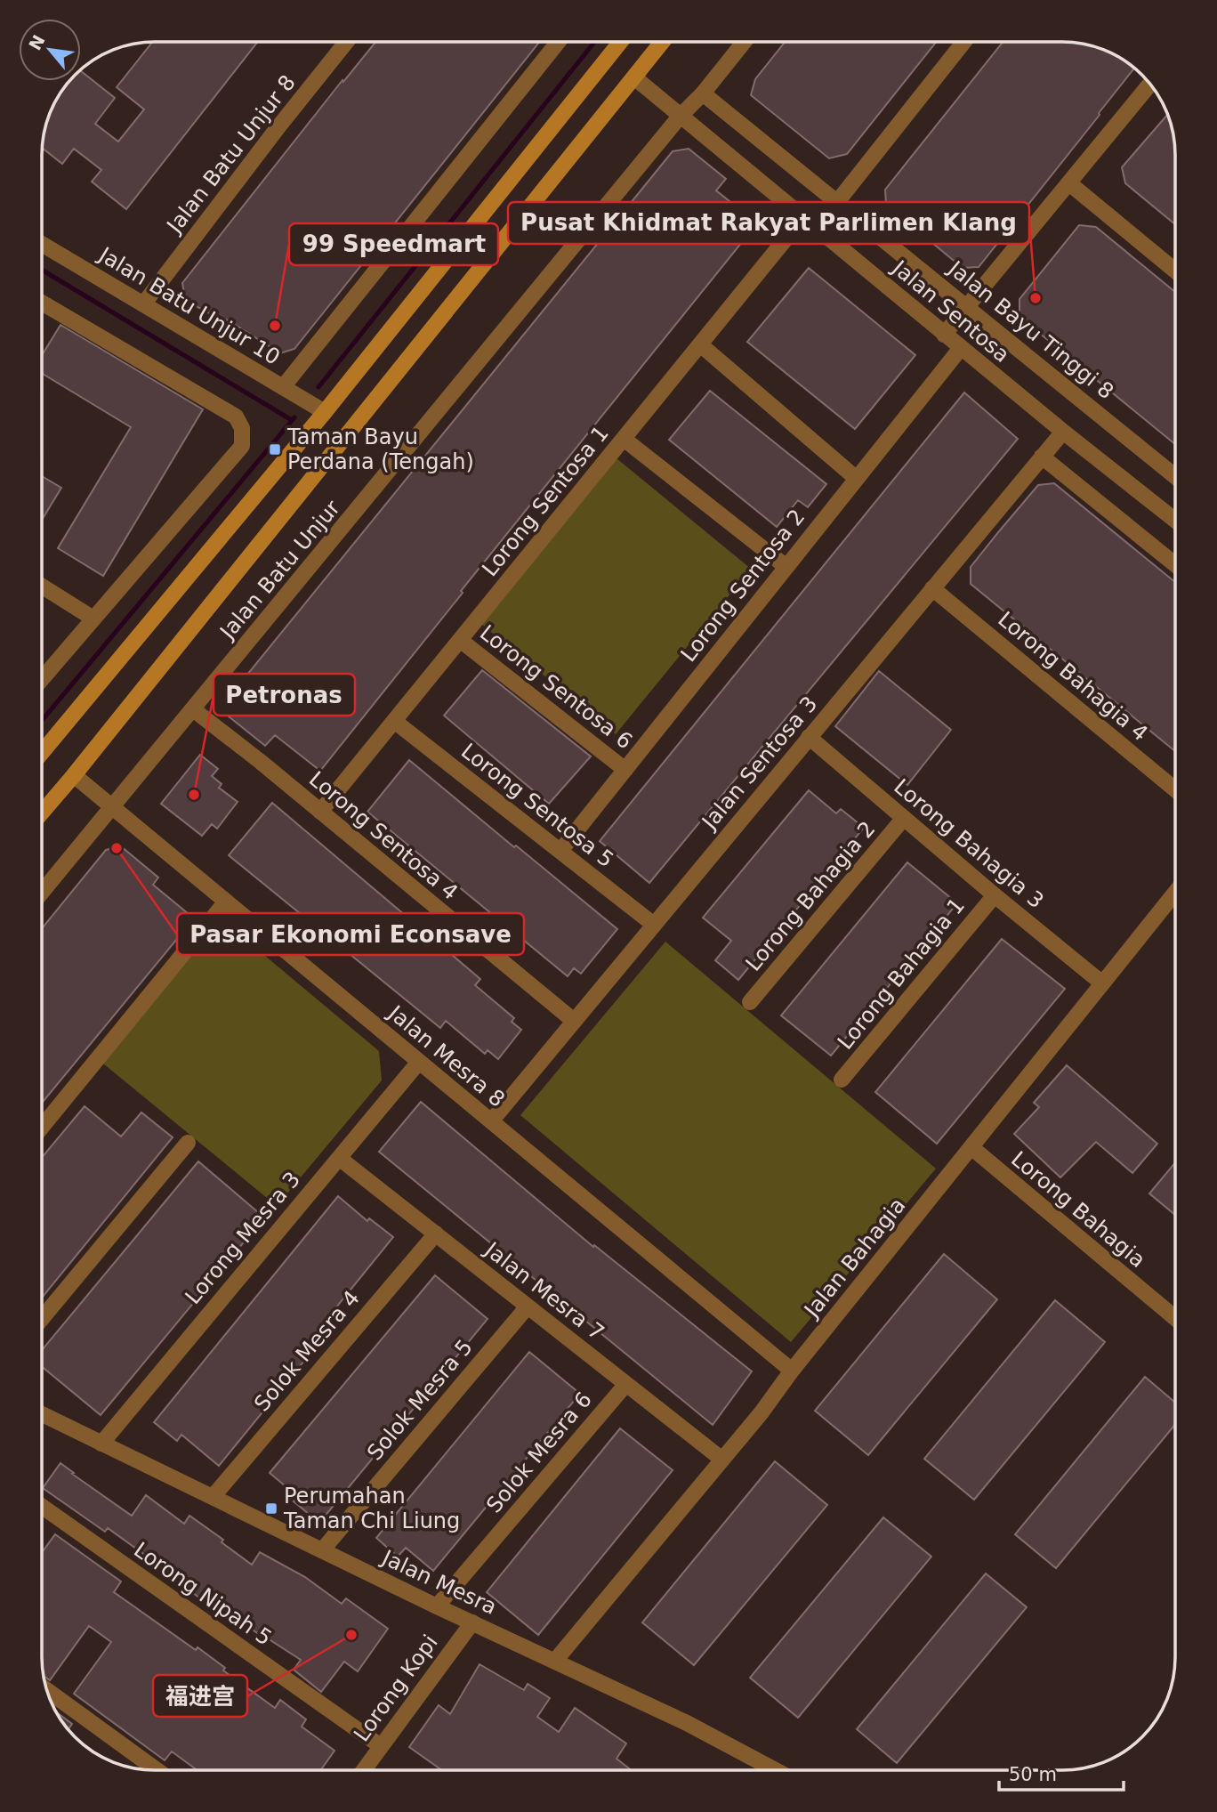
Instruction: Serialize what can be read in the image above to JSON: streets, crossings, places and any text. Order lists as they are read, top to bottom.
{
  "streets": {
    "main road": ["Jalan Batu Unjur"],
    "street": [
      "Jalan Batu Unjur 8",
      "Jalan Batu Unjur 10",
      "Jalan Sentosa",
      "Jalan Bayu Tinggi 8",
      "Lorong Sentosa 1",
      "Lorong Sentosa 2",
      "Lorong Bahagia 4",
      "Lorong Sentosa 6",
      "Jalan Sentosa 3",
      "Lorong Sentosa 5",
      "Lorong Sentosa 4",
      "Lorong Bahagia 3",
      "Lorong Bahagia 2",
      "Lorong Bahagia 1",
      "Jalan Mesra 8",
      "Lorong Bahagia",
      "Lorong Mesra 3",
      "Jalan Bahagia",
      "Jalan Mesra 7",
      "Solok Mesra 4",
      "Solok Mesra 5",
      "Solok Mesra 6",
      "Jalan Mesra",
      "Lorong Nipah 5",
      "Lorong Kopi"
    ]
  },
  "crossings": [
    ["Jalan Batu Unjur 8", "Jalan Batu Unjur 10"],
    ["Jalan Sentosa", "Lorong Sentosa 1"],
    ["Jalan Sentosa", "Jalan Batu Unjur"],
    ["Jalan Sentosa", "Lorong Sentosa 2"],
    ["Jalan Sentosa", "Jalan Sentosa 3"],
    ["Jalan Bayu Tinggi 8", "Jalan Batu Unjur"],
    ["Lorong Sentosa 1", "Lorong Sentosa 6"],
    ["Lorong Sentosa 1", "Lorong Sentosa 5"],
    ["Lorong Sentosa 1", "Lorong Sentosa 4"],
    ["Jalan Batu Unjur", "Lorong Sentosa 4"],
    ["Jalan Batu Unjur", "Jalan Mesra 8"],
    ["Lorong Sentosa 2", "Lorong Sentosa 6"],
    ["Lorong Sentosa 2", "Lorong Sentosa 5"],
    ["Lorong Bahagia 4", "Jalan Sentosa 3"],
    ["Jalan Sentosa 3", "Lorong Sentosa 5"],
    ["Jalan Sentosa 3", "Lorong Sentosa 4"],
    ["Jalan Sentosa 3", "Lorong Bahagia 3"],
    ["Jalan Sentosa 3", "Jalan Mesra 8"],
    ["Lorong Bahagia 3", "Lorong Bahagia 2"],
    ["Lorong Bahagia 3", "Lorong Bahagia 1"],
    ["Lorong Bahagia 3", "Jalan Bahagia"],
    ["Jalan Mesra 8", "Lorong Mesra 3"],
    ["Jalan Mesra 8", "Jalan Bahagia"],
    ["Lorong Bahagia", "Jalan Bahagia"],
    ["Lorong Mesra 3", "Jalan Mesra 7"],
    ["Lorong Mesra 3", "Jalan Mesra"],
    ["Jalan Bahagia", "Jalan Mesra 7"],
    ["Jalan Bahagia", "Jalan Mesra"],
    ["Jalan Mesra 7", "Solok Mesra 4"],
    ["Jalan Mesra 7", "Solok Mesra 5"],
    ["Jalan Mesra 7", "Solok Mesra 6"],
    ["Solok Mesra 4", "Jalan Mesra"],
    ["Solok Mesra 5", "Jalan Mesra"],
    ["Solok Mesra 6", "Jalan Mesra"],
    ["Jalan Mesra", "Lorong Kopi"],
    ["Lorong Nipah 5", "Lorong Kopi"]
  ],
  "places": {
    "other": [
      "Pusat Khidmat Rakyat Parlimen Klang",
      "99 Speedmart",
      "Petronas",
      "Pasar Ekonomi Econsave",
      "福进宫"
    ],
    "transit": ["Taman Bayu Perdana (Tengah)", "Perumahan Taman Chi Liung"]
  },
  "scale_bar": "50 m",
  "north": "top left"
}
